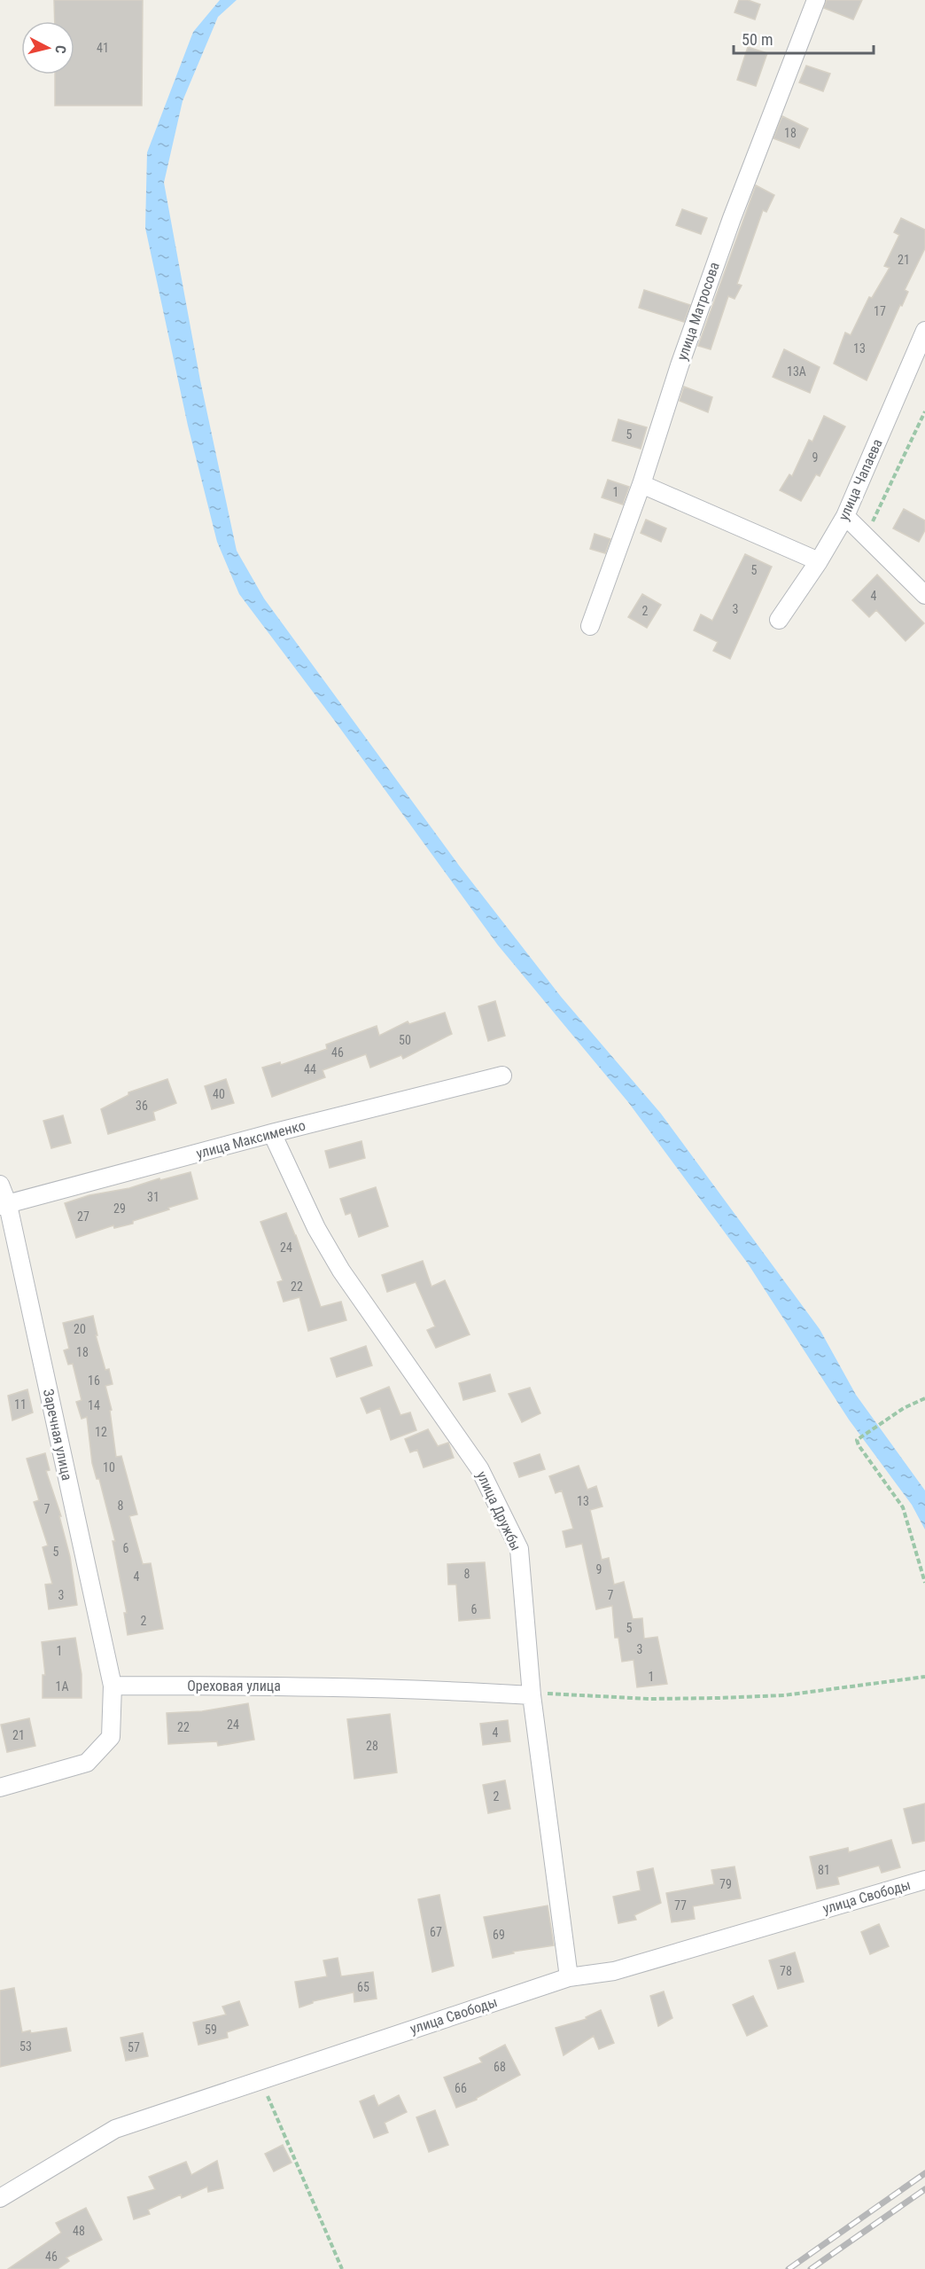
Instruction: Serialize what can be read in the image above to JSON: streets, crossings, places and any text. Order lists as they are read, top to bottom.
{
  "streets": {
    "street": [
      "улица Матросова",
      "улица Чапаева",
      "улица Максименко",
      "Заречная улица",
      "улица Дружбы",
      "Ореховая улица",
      "улица Свободы"
    ]
  },
  "crossings": [
    ["улица Максименко", "Заречная улица"],
    ["улица Максименко", "улица Дружбы"],
    ["Заречная улица", "Ореховая улица"],
    ["улица Дружбы", "Ореховая улица"],
    ["улица Дружбы", "улица Свободы"]
  ],
  "house_numbers": [
    "41",
    "18",
    "21",
    "17",
    "13",
    "13А",
    "5",
    "9",
    "1",
    "5",
    "4",
    "3",
    "2",
    "50",
    "46",
    "44",
    "40",
    "36",
    "31",
    "29",
    "27",
    "24",
    "22",
    "20",
    "18",
    "16",
    "11",
    "14",
    "12",
    "10",
    "13",
    "8",
    "7",
    "6",
    "5",
    "9",
    "8",
    "4",
    "3",
    "7",
    "6",
    "2",
    "5",
    "3",
    "1",
    "1",
    "1А",
    "24",
    "22",
    "4",
    "21",
    "28",
    "2",
    "81",
    "79",
    "77",
    "67",
    "69",
    "78",
    "65",
    "59",
    "53",
    "57",
    "68",
    "66",
    "48",
    "46"
  ],
  "scale_bar": "50 m",
  "north": "right"
}
